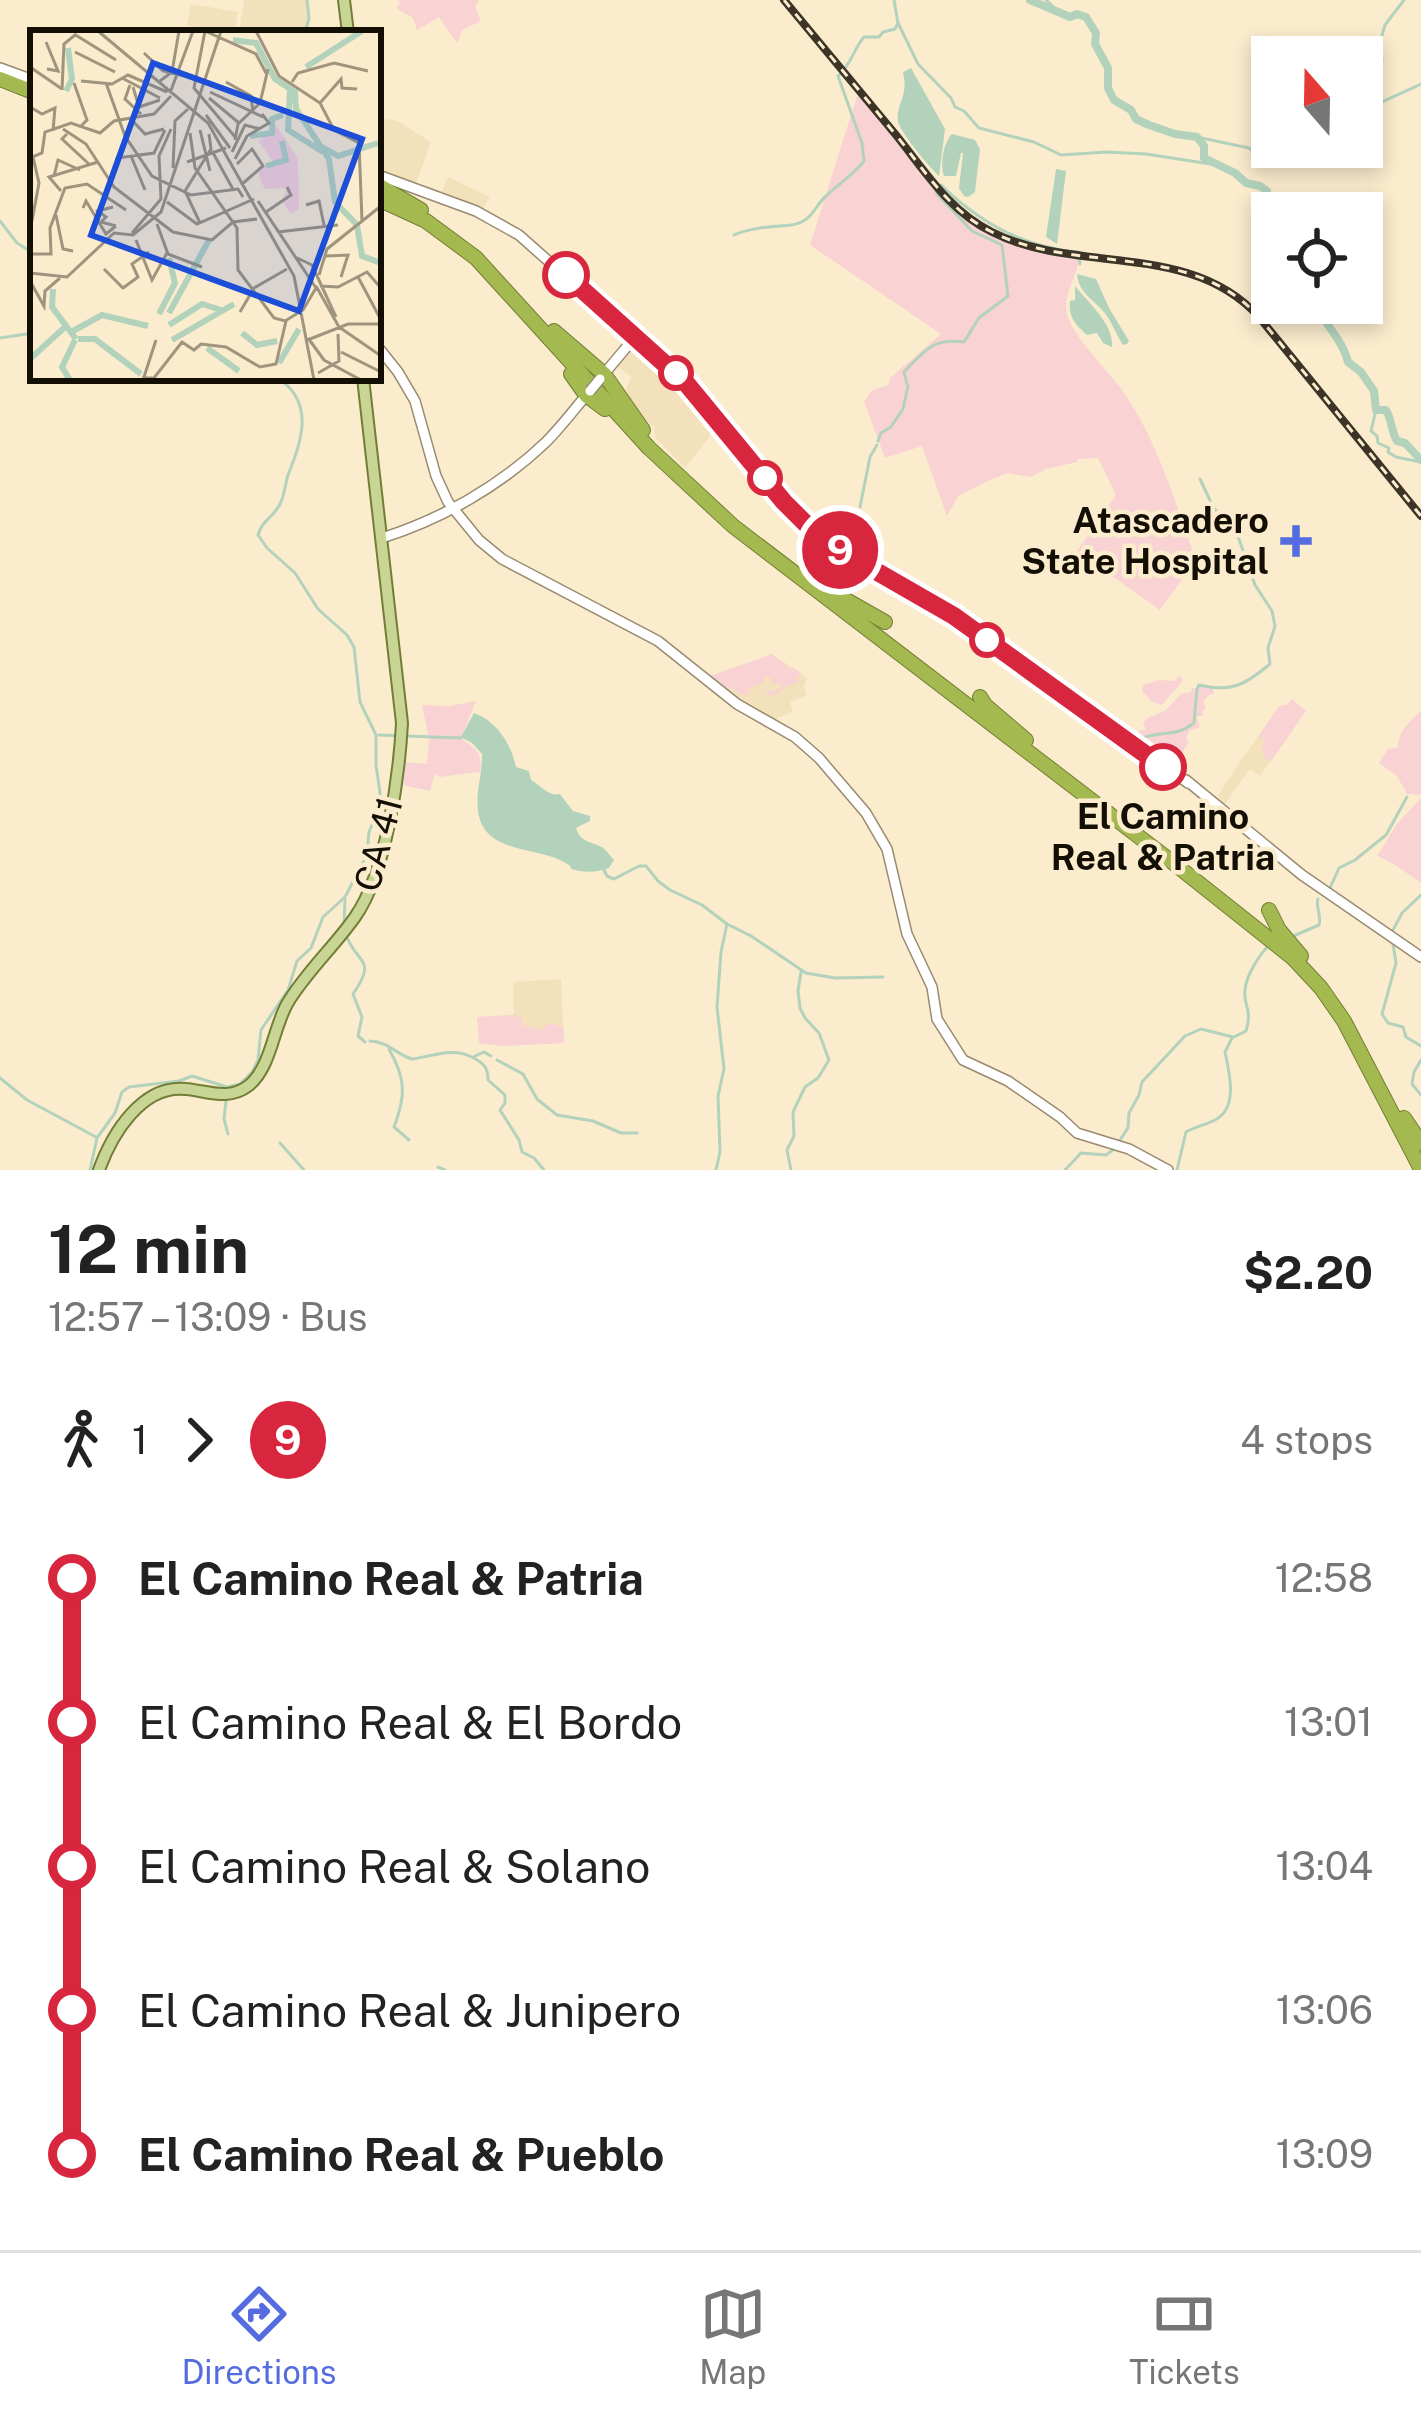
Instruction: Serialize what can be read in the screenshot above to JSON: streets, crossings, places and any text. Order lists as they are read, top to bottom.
{
  "streets": {
    "main road": ["CA 41"]
  },
  "places": {
    "health": ["Atascadero State Hospital"],
    "other": ["El Camino Real & Patria"]
  },
  "lines": ["bus line 9"],
  "north": "top",
  "page": {
    "on_map": "9",
    "heading": ["12 min", "12:57 – 13:09 · Bus", "$2.20"],
    "legs": ["1", "9", "4 stops"],
    "list": [
      {
        "name": "El Camino Real & Patria",
        "value": "12:58"
      },
      {
        "name": "El Camino Real & El Bordo",
        "value": "13:01"
      },
      {
        "name": "El Camino Real & Solano",
        "value": "13:04"
      },
      {
        "name": "El Camino Real & Junipero",
        "value": "13:06"
      },
      {
        "name": "El Camino Real & Pueblo",
        "value": "13:09"
      }
    ],
    "tabs": ["Directions", "Map", "Tickets"]
  }
}
